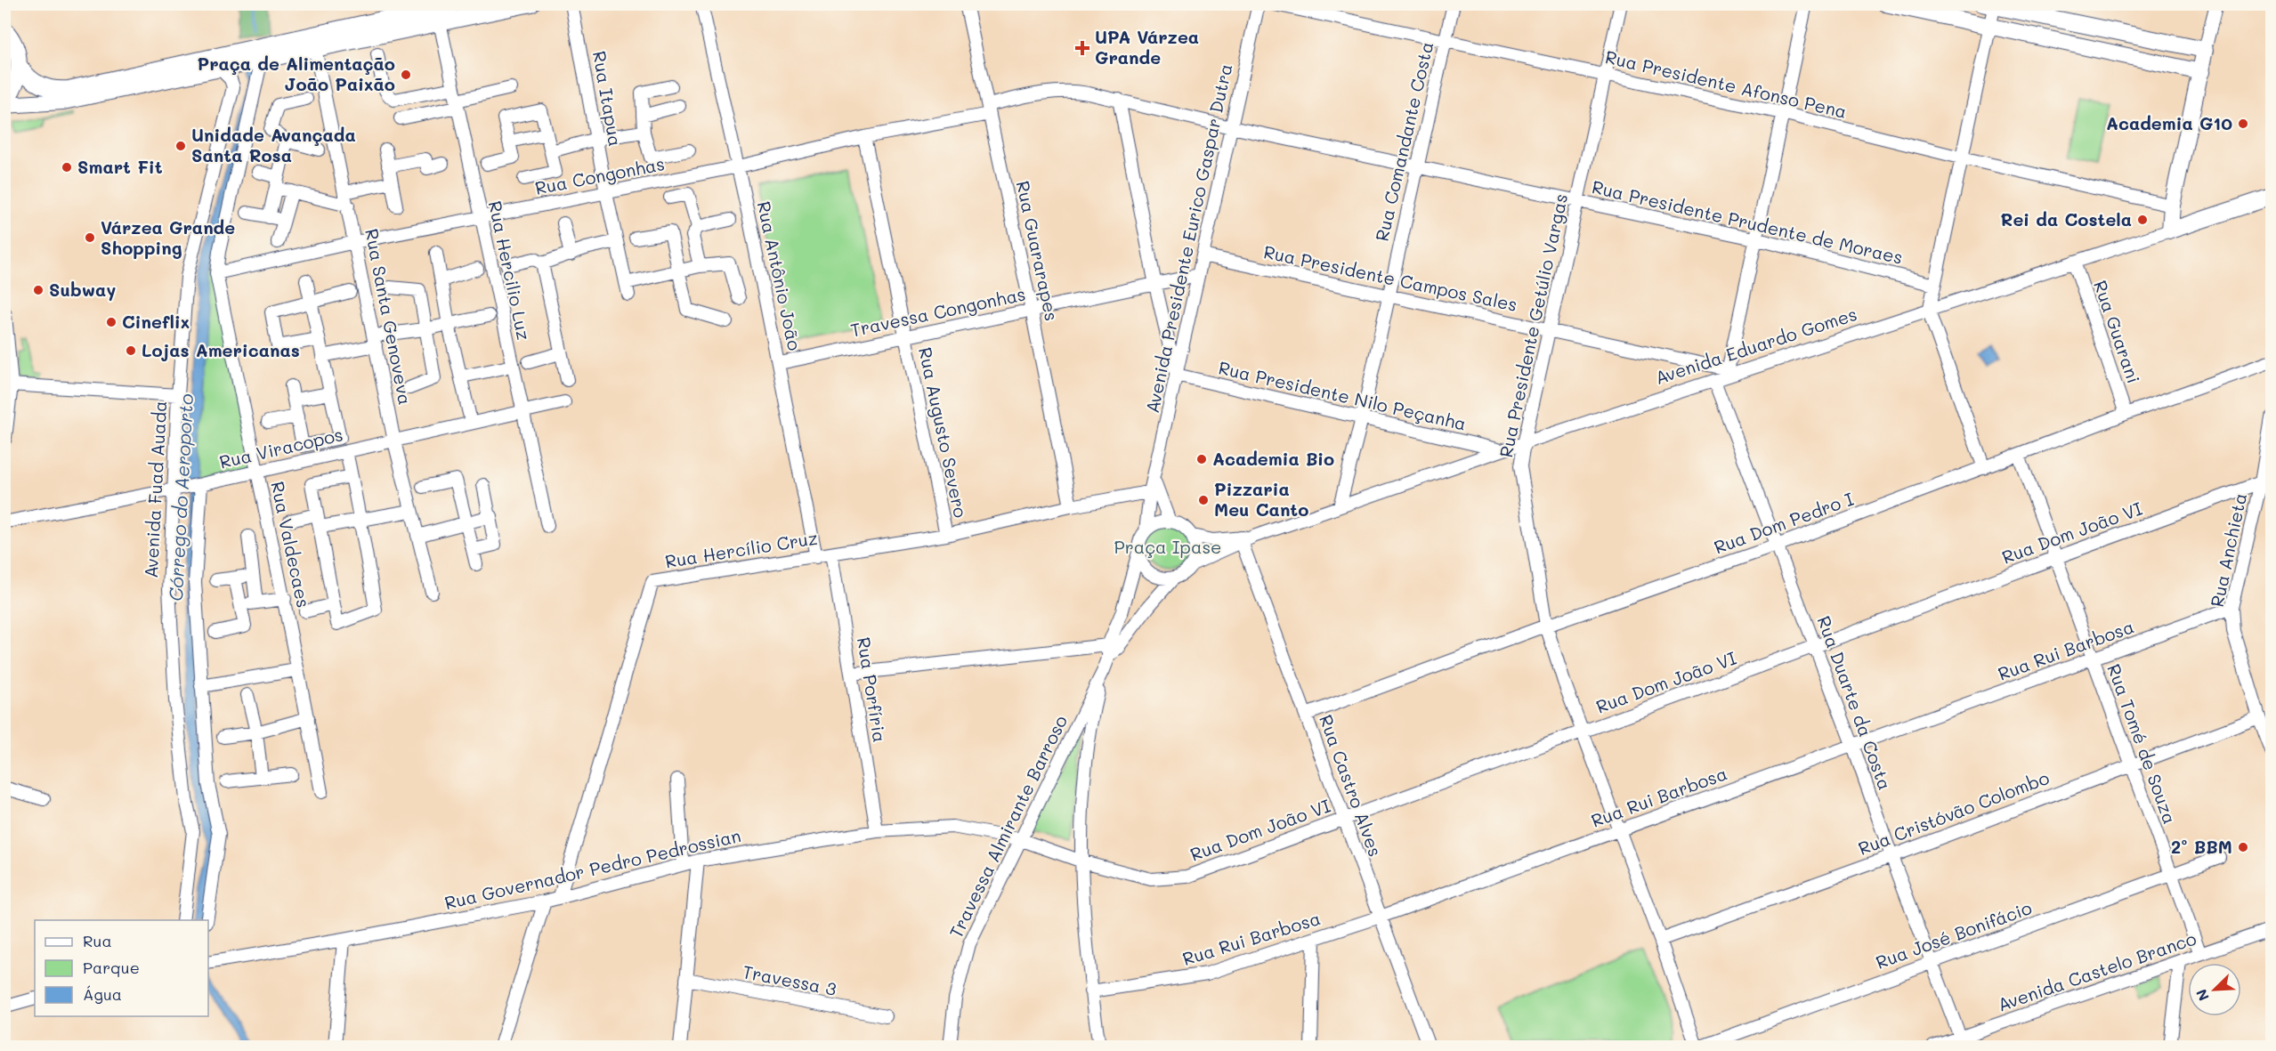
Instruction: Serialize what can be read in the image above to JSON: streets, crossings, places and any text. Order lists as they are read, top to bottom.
{
  "streets": {
    "main road": ["Avenida Eduardo Gomes"],
    "street": [
      "Rua Presidente Afonso Pena",
      "Rua Itapua",
      "Rua Comandante Costa",
      "Rua Congonhas",
      "Rua Presidente Prudente de Moraes",
      "Avenida Presidente Eurico Gaspar Dutra",
      "Rua Guararapes",
      "Rua Hercilio Luz",
      "Rua Antônio João",
      "Rua Presidente Campos Sales",
      "Travessa Congonhas",
      "Rua Santa Genoveva",
      "Rua Presidente Getúlio Vargas",
      "Rua Guarani",
      "Rua Presidente Nilo Peçanha",
      "Rua Augusto Severo",
      "Rua Viracopos",
      "Avenida Fuad Auada",
      "Rua Dom Pedro I",
      "Rua Dom João VI",
      "Rua Valdecaes",
      "Rua Hercílio Cruz",
      "Rua Anchieta",
      "Rua Rui Barbosa",
      "Rua Porfíria",
      "Rua Duarte da Costa",
      "Rua Tomé de Souza",
      "Rua Castro Alves",
      "Rua Cristóvão Colombo",
      "Travessa Almirante Barroso",
      "Rua Governador Pedro Pedrossian",
      "Rua José Bonifácio",
      "Avenida Castelo Branco",
      "Travessa 3"
    ]
  },
  "crossings": [
    ["Rua Presidente Afonso Pena", "Rua Comandante Costa"],
    ["Rua Presidente Afonso Pena", "Rua Presidente Getúlio Vargas"],
    ["Rua Itapua", "Rua Congonhas"],
    ["Rua Comandante Costa", "Rua Presidente Prudente de Moraes"],
    ["Rua Comandante Costa", "Rua Presidente Campos Sales"],
    ["Rua Comandante Costa", "Avenida Eduardo Gomes"],
    ["Rua Comandante Costa", "Rua Presidente Nilo Peçanha"],
    ["Rua Congonhas", "Rua Presidente Prudente de Moraes"],
    ["Rua Congonhas", "Rua Guararapes"],
    ["Rua Congonhas", "Rua Hercilio Luz"],
    ["Rua Congonhas", "Rua Antônio João"],
    ["Rua Congonhas", "Rua Santa Genoveva"],
    ["Rua Congonhas", "Rua Augusto Severo"],
    ["Rua Congonhas", "Rua Valdecaes"],
    ["Rua Presidente Prudente de Moraes", "Avenida Presidente Eurico Gaspar Dutra"],
    ["Rua Presidente Prudente de Moraes", "Rua Guararapes"],
    ["Rua Presidente Prudente de Moraes", "Rua Presidente Getúlio Vargas"],
    ["Avenida Presidente Eurico Gaspar Dutra", "Rua Presidente Campos Sales"],
    ["Avenida Presidente Eurico Gaspar Dutra", "Travessa Congonhas"],
    ["Avenida Presidente Eurico Gaspar Dutra", "Avenida Eduardo Gomes"],
    ["Avenida Presidente Eurico Gaspar Dutra", "Rua Presidente Nilo Peçanha"],
    ["Avenida Presidente Eurico Gaspar Dutra", "Rua Hercílio Cruz"],
    ["Rua Guararapes", "Travessa Congonhas"],
    ["Rua Guararapes", "Rua Hercílio Cruz"],
    ["Rua Hercilio Luz", "Rua Viracopos"],
    ["Rua Antônio João", "Travessa Congonhas"],
    ["Rua Antônio João", "Rua Hercílio Cruz"],
    ["Rua Presidente Campos Sales", "Rua Presidente Getúlio Vargas"],
    ["Rua Presidente Campos Sales", "Avenida Eduardo Gomes"],
    ["Rua Presidente Campos Sales", "Rua Duarte da Costa"],
    ["Travessa Congonhas", "Rua Augusto Severo"],
    ["Rua Santa Genoveva", "Rua Viracopos"],
    ["Rua Presidente Getúlio Vargas", "Avenida Eduardo Gomes"],
    ["Rua Presidente Getúlio Vargas", "Rua Dom Pedro I"],
    ["Rua Presidente Getúlio Vargas", "Rua Dom João VI"],
    ["Rua Presidente Getúlio Vargas", "Rua Rui Barbosa"],
    ["Rua Presidente Getúlio Vargas", "Rua Cristóvão Colombo"],
    ["Rua Presidente Getúlio Vargas", "Rua José Bonifácio"],
    ["Rua Guarani", "Avenida Eduardo Gomes"],
    ["Rua Guarani", "Rua Dom Pedro I"],
    ["Avenida Eduardo Gomes", "Rua Presidente Nilo Peçanha"],
    ["Avenida Eduardo Gomes", "Rua Duarte da Costa"],
    ["Avenida Eduardo Gomes", "Rua Castro Alves"],
    ["Rua Augusto Severo", "Rua Hercílio Cruz"],
    ["Rua Viracopos", "Avenida Fuad Auada"],
    ["Rua Viracopos", "Rua Valdecaes"],
    ["Rua Dom Pedro I", "Rua Duarte da Costa"],
    ["Rua Dom Pedro I", "Rua Tomé de Souza"],
    ["Rua Dom Pedro I", "Rua Castro Alves"],
    ["Rua Dom João VI", "Rua Anchieta"],
    ["Rua Dom João VI", "Rua Duarte da Costa"],
    ["Rua Dom João VI", "Rua Tomé de Souza"],
    ["Rua Dom João VI", "Rua Castro Alves"],
    ["Rua Dom João VI", "Rua Governador Pedro Pedrossian"],
    ["Rua Hercílio Cruz", "Rua Porfíria"],
    ["Rua Hercílio Cruz", "Rua Governador Pedro Pedrossian"],
    ["Rua Anchieta", "Rua Rui Barbosa"],
    ["Rua Anchieta", "Rua Cristóvão Colombo"],
    ["Rua Rui Barbosa", "Rua Duarte da Costa"],
    ["Rua Rui Barbosa", "Rua Tomé de Souza"],
    ["Rua Rui Barbosa", "Rua Castro Alves"],
    ["Rua Porfíria", "Rua Governador Pedro Pedrossian"],
    ["Rua Duarte da Costa", "Rua Cristóvão Colombo"],
    ["Rua Duarte da Costa", "Rua José Bonifácio"],
    ["Rua Duarte da Costa", "Avenida Castelo Branco"],
    ["Rua Tomé de Souza", "Rua Cristóvão Colombo"],
    ["Rua Tomé de Souza", "Rua José Bonifácio"],
    ["Rua Tomé de Souza", "Avenida Castelo Branco"],
    ["Travessa Almirante Barroso", "Rua Governador Pedro Pedrossian"]
  ],
  "water": ["Córrego do Aeroporto"],
  "parks": ["Praça Ipase"],
  "places": {
    "health": ["UPA Várzea Grande"],
    "other": [
      "Praça de Alimentação João Paixão",
      "Academia G10",
      "Unidade Avançada Santa Rosa",
      "Smart Fit",
      "Rei da Costela",
      "Várzea Grande Shopping",
      "Subway",
      "Cineflix",
      "Lojas Americanas",
      "Academia Bio",
      "Pizzaria Meu Canto",
      "2º BBM"
    ]
  },
  "legend": ["Rua", "Parque", "Água"],
  "north": "bottom left"
}
